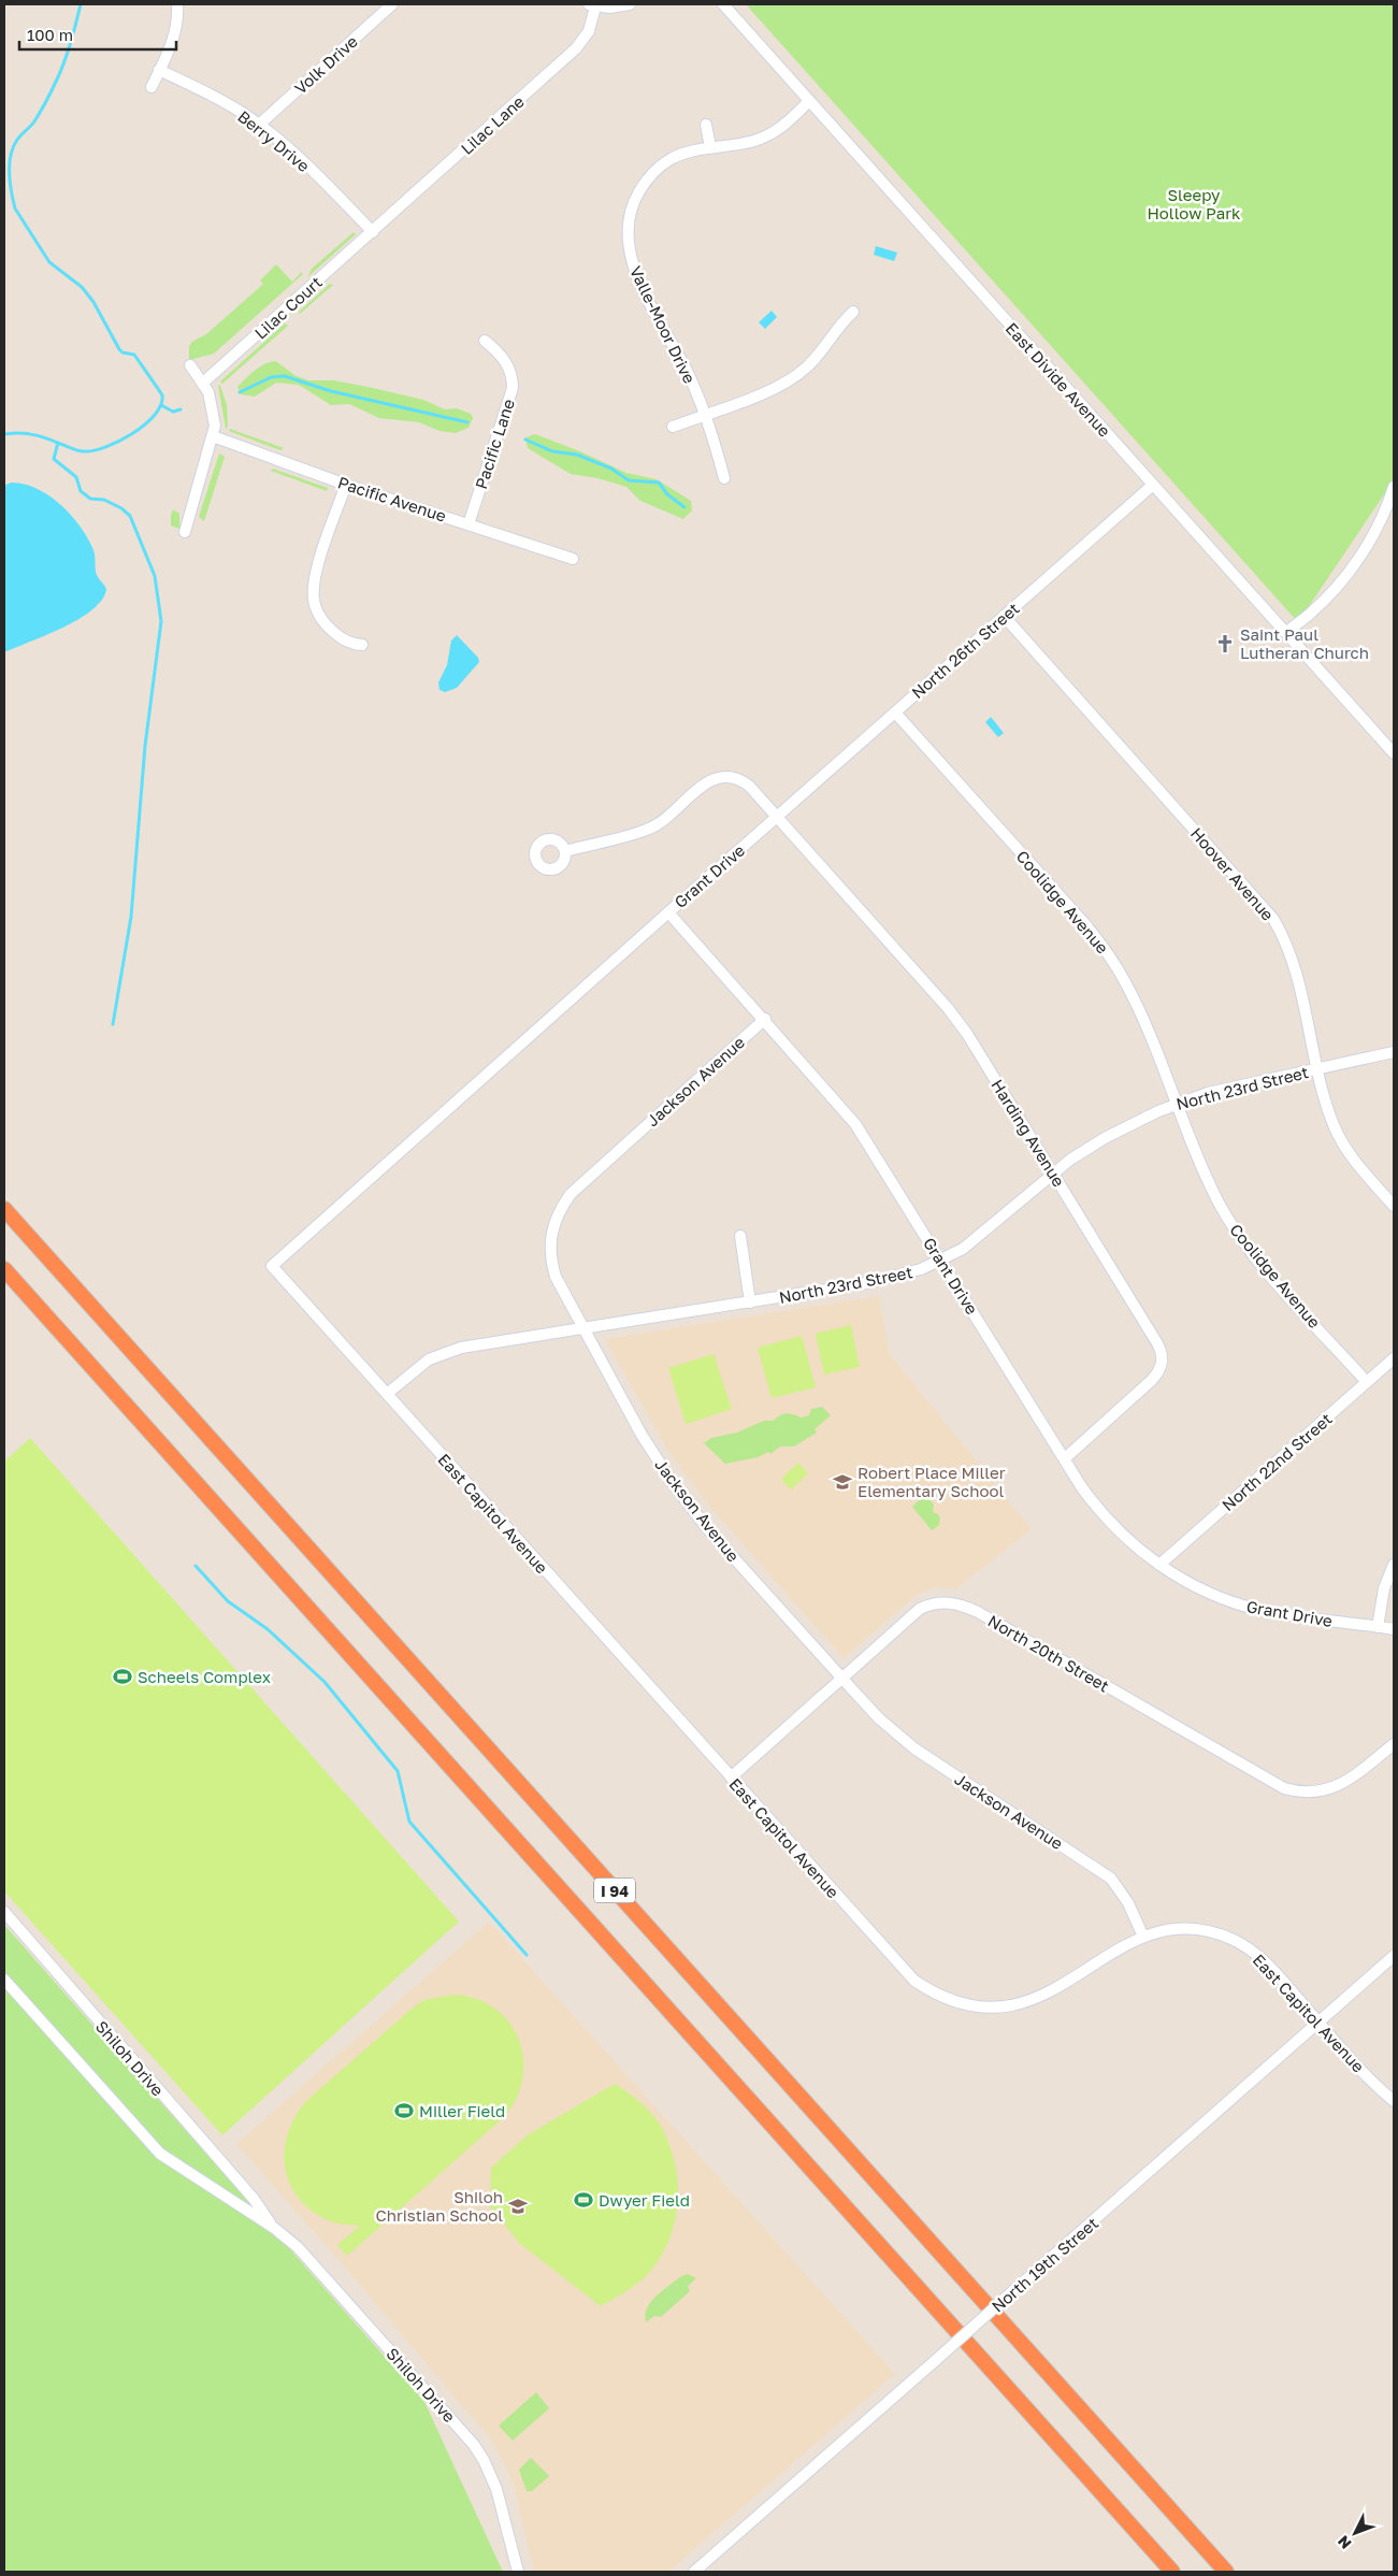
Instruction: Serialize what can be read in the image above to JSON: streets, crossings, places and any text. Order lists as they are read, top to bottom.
{
  "streets": {
    "highway": ["I 94"],
    "street": [
      "Volk Drive",
      "Lilac Lane",
      "Berry Drive",
      "Lilac Court",
      "Valle-Moor Drive",
      "East Divide Avenue",
      "Pacific Lane",
      "Pacific Avenue",
      "North 26th Street",
      "Hoover Avenue",
      "Grant Drive",
      "Coolidge Avenue",
      "Jackson Avenue",
      "North 23rd Street",
      "Harding Avenue",
      "North 22nd Street",
      "East Capitol Avenue",
      "North 20th Street",
      "Shiloh Drive",
      "North 19th Street"
    ]
  },
  "crossings": [
    ["Volk Drive", "Berry Drive"],
    ["Lilac Lane", "Berry Drive"],
    ["Lilac Lane", "Lilac Court"],
    ["Berry Drive", "Lilac Court"],
    ["Valle-Moor Drive", "East Divide Avenue"],
    ["East Divide Avenue", "North 26th Street"],
    ["Pacific Lane", "Pacific Avenue"],
    ["North 26th Street", "Hoover Avenue"],
    ["North 26th Street", "Grant Drive"],
    ["North 26th Street", "Coolidge Avenue"],
    ["North 26th Street", "Harding Avenue"],
    ["Hoover Avenue", "North 23rd Street"],
    ["Grant Drive", "Jackson Avenue"],
    ["Grant Drive", "North 23rd Street"],
    ["Grant Drive", "Harding Avenue"],
    ["Grant Drive", "North 22nd Street"],
    ["Grant Drive", "East Capitol Avenue"],
    ["Coolidge Avenue", "North 23rd Street"],
    ["Coolidge Avenue", "North 22nd Street"],
    ["Jackson Avenue", "North 23rd Street"],
    ["Jackson Avenue", "East Capitol Avenue"],
    ["Jackson Avenue", "North 20th Street"],
    ["North 23rd Street", "Harding Avenue"],
    ["North 23rd Street", "East Capitol Avenue"],
    ["East Capitol Avenue", "North 20th Street"],
    ["East Capitol Avenue", "North 19th Street"]
  ],
  "parks": ["Sleepy Hollow Park"],
  "places": {
    "church": ["Saint Paul Lutheran Church"],
    "school or university": ["Robert Place Miller Elementary School", "Shiloh Christian School"],
    "sports": ["Scheels Complex", "Miller Field", "Dwyer Field"]
  },
  "scale_bar": "100 m",
  "north": "bottom left"
}
